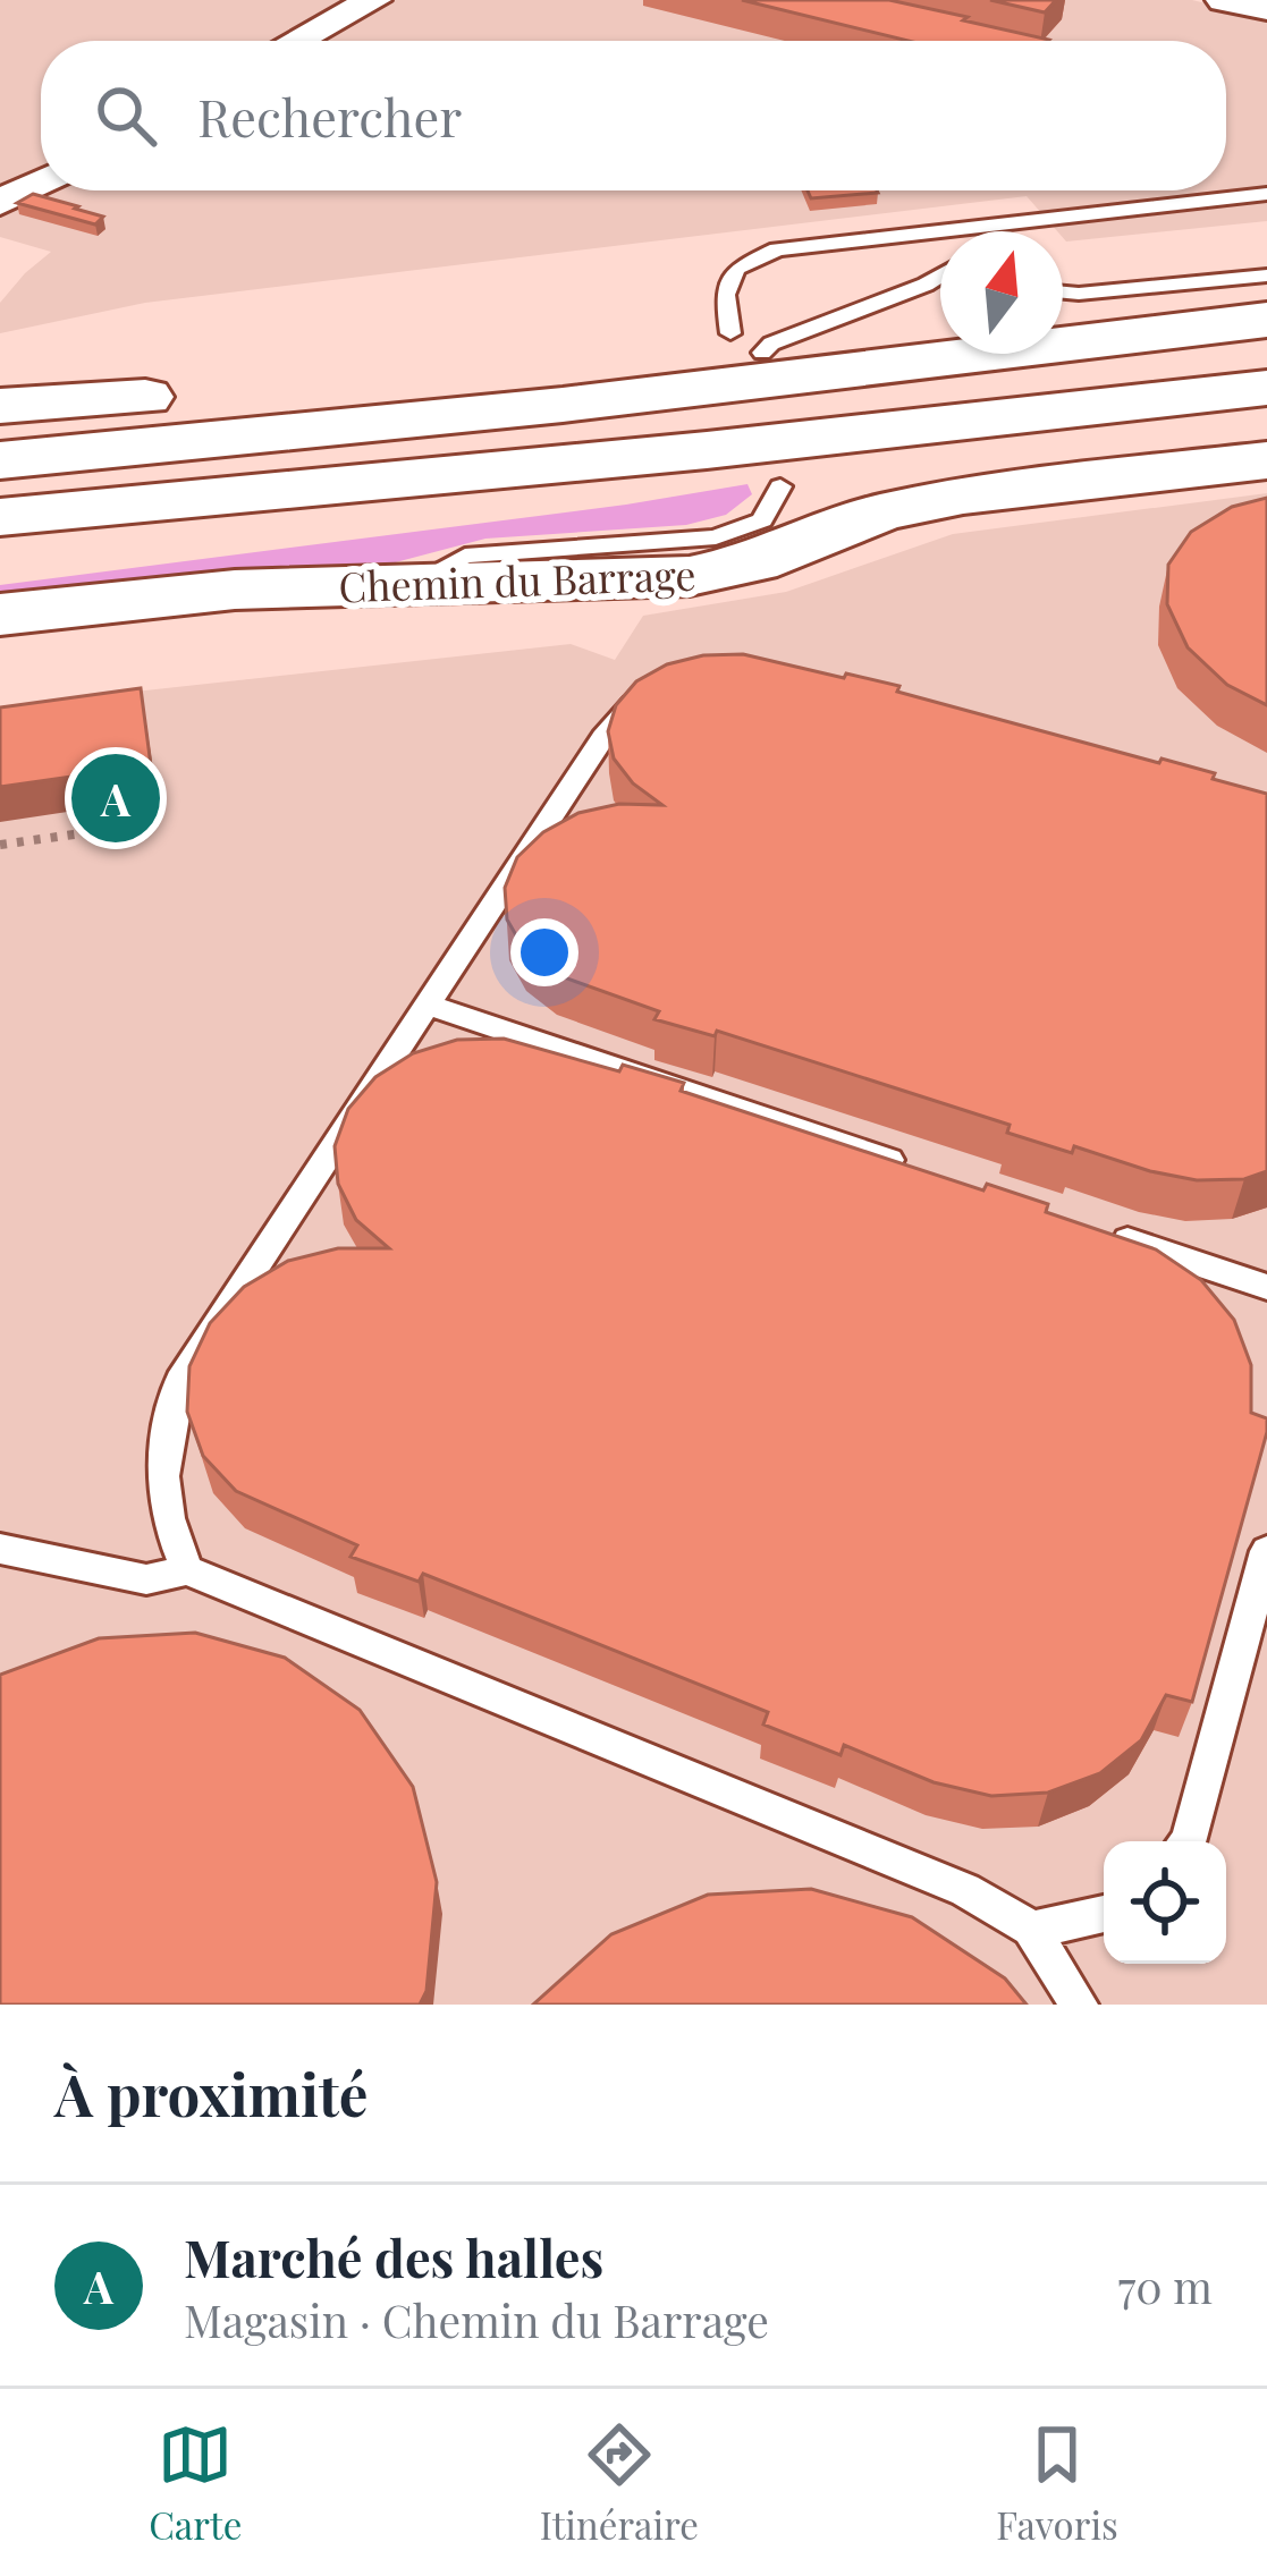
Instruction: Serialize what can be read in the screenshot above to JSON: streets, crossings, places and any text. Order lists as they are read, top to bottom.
{
  "streets": {
    "main road": ["Chemin du Barrage"]
  },
  "north": "top",
  "page": {
    "search": "Rechercher",
    "pins": "A",
    "heading": "À proximité",
    "list": [
      {
        "mark": "A",
        "name": "Marché des halles",
        "note": "Magasin · Chemin du Barrage",
        "value": "70 m"
      }
    ],
    "nav": ["Carte", "Itinéraire", "Favoris"]
  }
}
